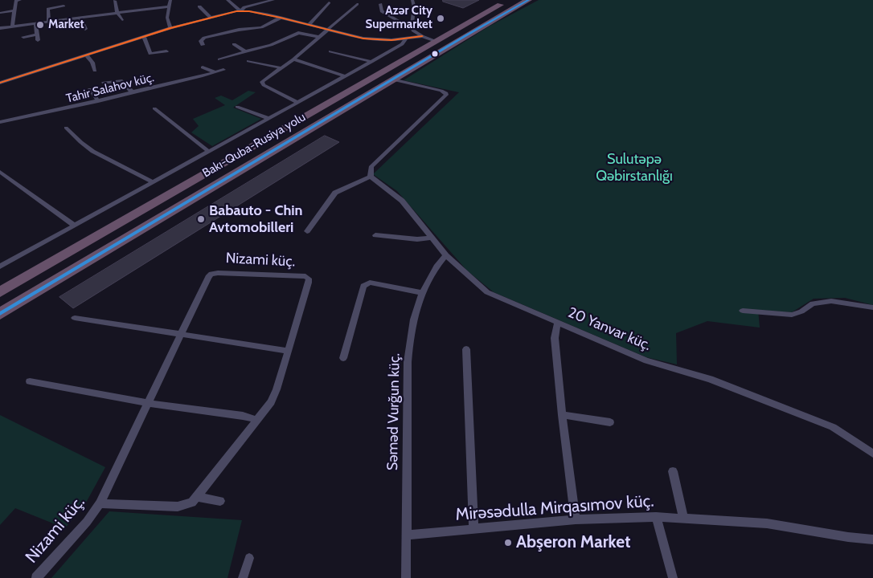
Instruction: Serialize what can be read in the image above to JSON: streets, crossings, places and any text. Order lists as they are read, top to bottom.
{
  "streets": {
    "highway": ["Bakı-Quba-Rusiya yolu"],
    "street": [
      "Tahir Salahov küç.",
      "Nizami küç.",
      "20 Yanvar küç.",
      "Səməd Vurğun küç.",
      "Mirəsədulla Mirqasımov küç."
    ]
  },
  "crossings": [
    ["20 Yanvar küç.", "Səməd Vurğun küç."],
    ["Səməd Vurğun küç.", "Mirəsədulla Mirqasımov küç."]
  ],
  "parks": ["Sulutəpə Qəbirstanlığı"],
  "places": [
    "Azər City Supermarket",
    "Market",
    "Babauto - Chin Avtomobilleri",
    "Abşeron Market"
  ]
}
